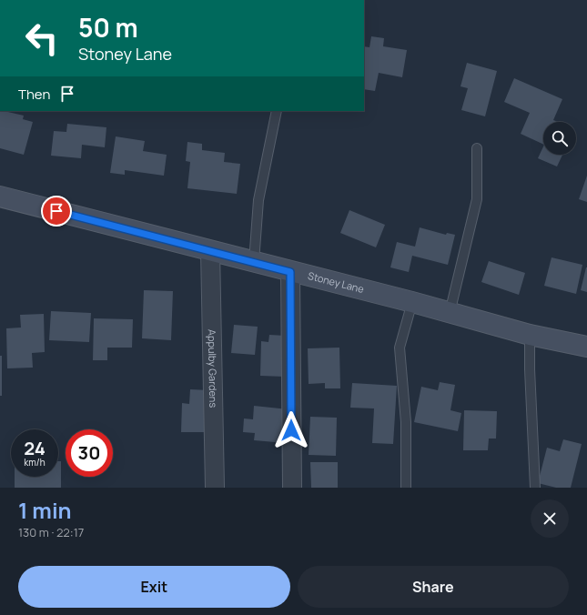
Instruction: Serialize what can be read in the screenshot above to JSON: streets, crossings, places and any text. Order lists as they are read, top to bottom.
{
  "streets": {
    "street": ["Stoney Lane", "Appulby Gardens"]
  },
  "crossings": [
    ["Stoney Lane", "Appulby Gardens"]
  ],
  "page": {
    "turn": ["50 m", "Stoney Lane"],
    "then": "Then",
    "speed": "24 km/h",
    "limit": "30",
    "heading": ["1 min", "130 m · 22:17"],
    "buttons": ["Exit", "Share"]
  }
}
